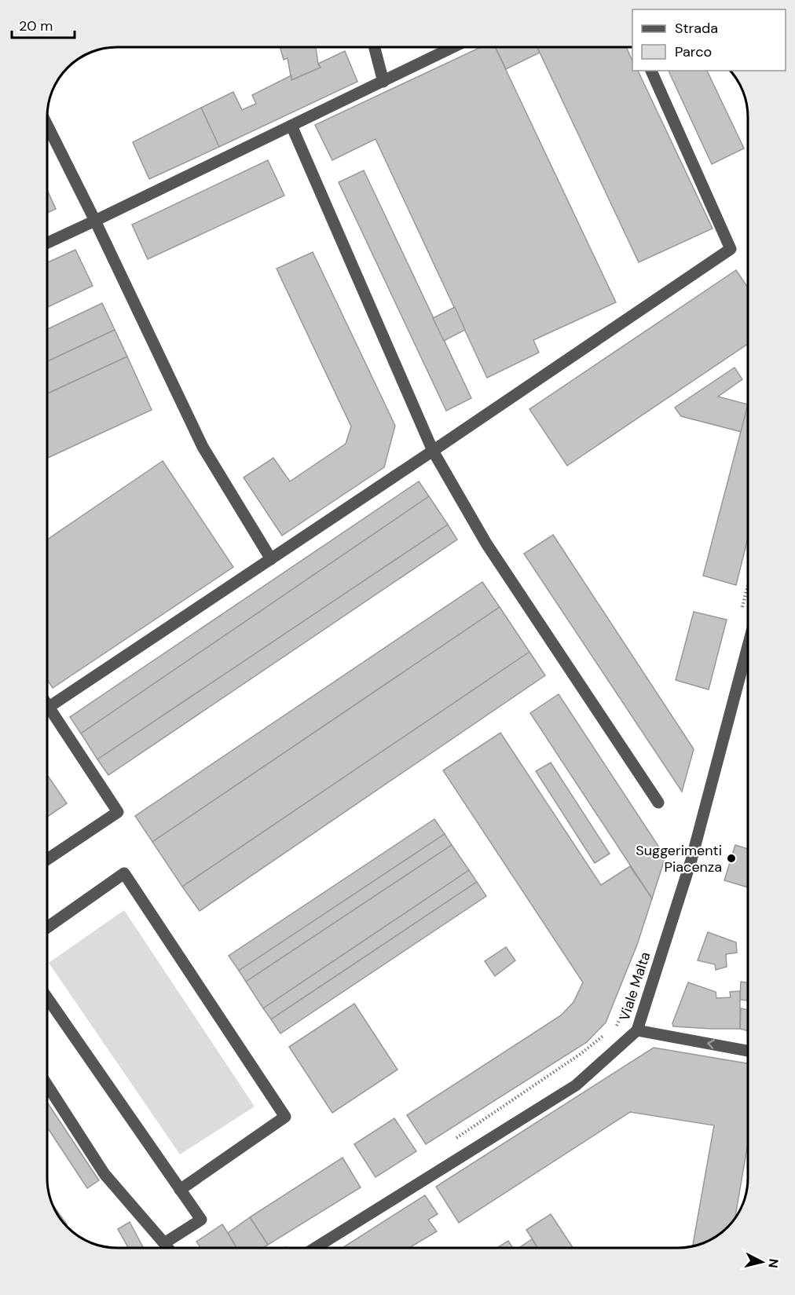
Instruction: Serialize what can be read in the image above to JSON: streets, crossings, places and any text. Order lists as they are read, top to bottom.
{
  "streets": {
    "street": ["Viale Malta"]
  },
  "places": ["Suggerimenti Piacenza"],
  "legend": ["Strada", "Parco"],
  "scale_bar": "20 m",
  "north": "right"
}
